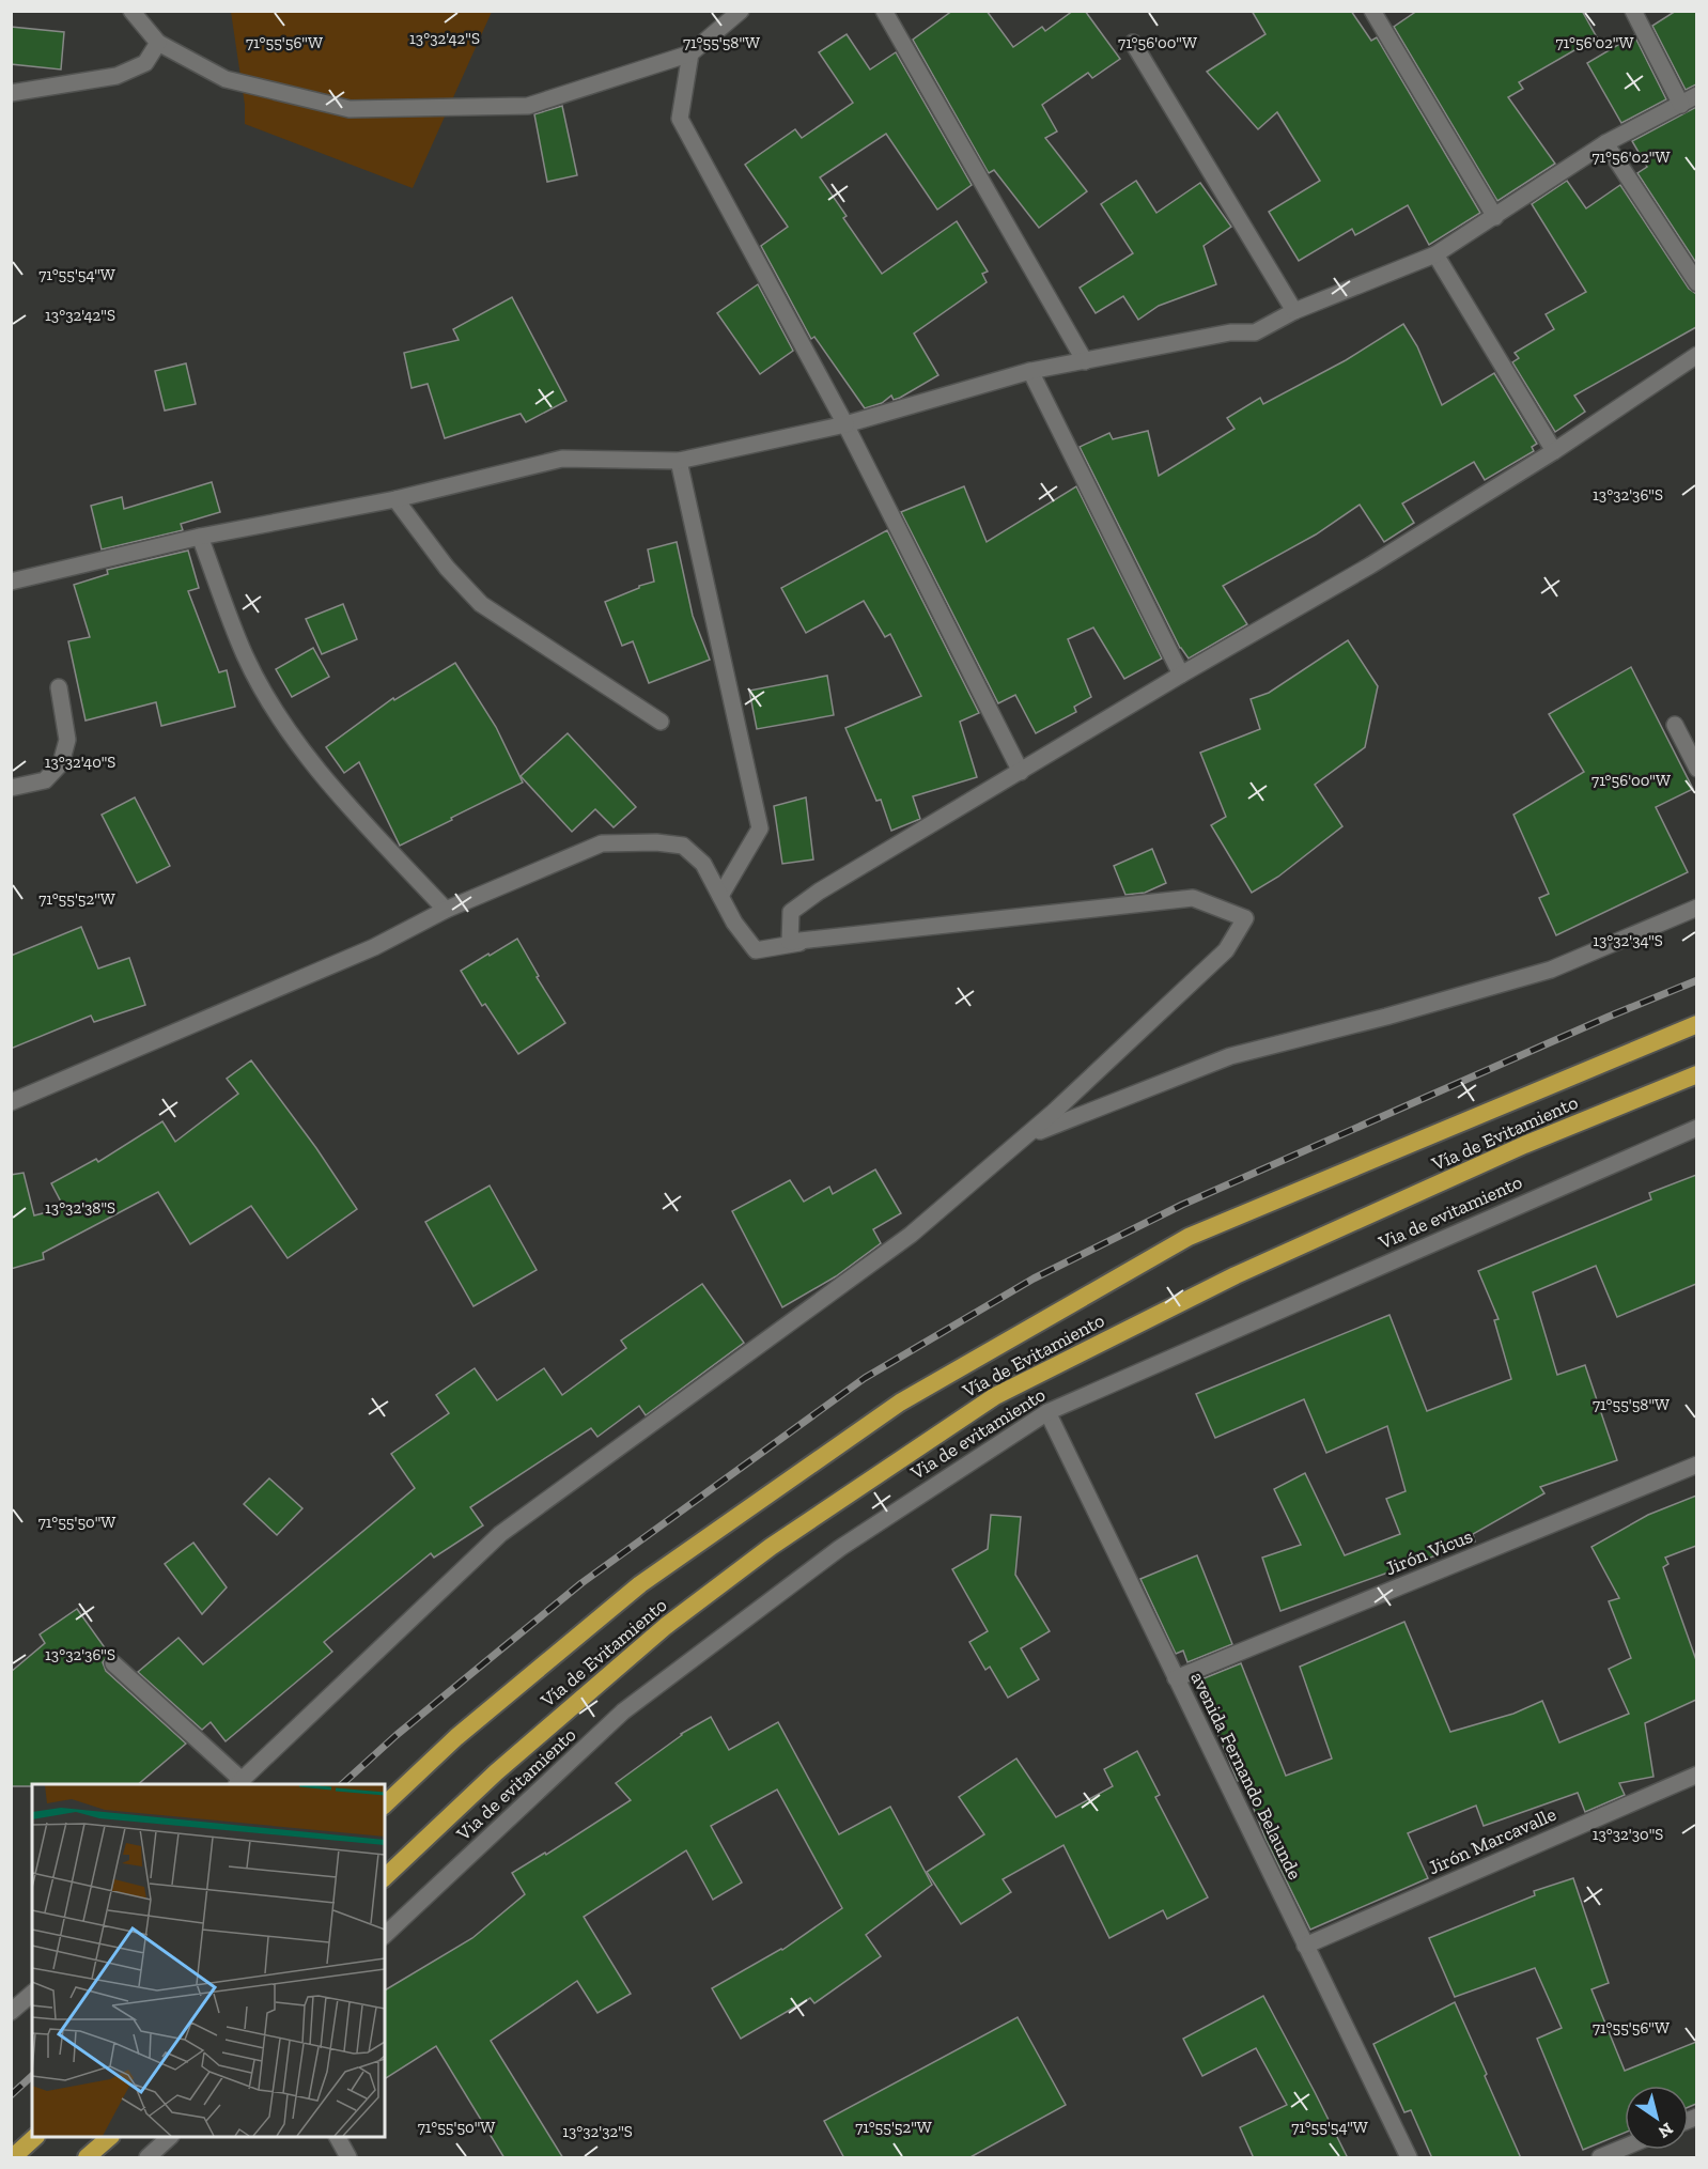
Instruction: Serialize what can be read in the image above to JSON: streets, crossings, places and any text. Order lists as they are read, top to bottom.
{
  "streets": {
    "highway": ["Vía de Evitamiento"],
    "street": [
      "Via de evitamiento",
      "Jirón Vicus",
      "avenida Fernando Belaunde",
      "Jirón Marcavalle"
    ]
  },
  "crossings": [
    ["Via de evitamiento", "avenida Fernando Belaunde"],
    ["Jirón Vicus", "avenida Fernando Belaunde"],
    ["avenida Fernando Belaunde", "Jirón Marcavalle"]
  ],
  "north": "bottom right",
  "coordinates": [
    "13°32'42\"S",
    "71°55'56\"W",
    "71°55'58\"W",
    "71°56'00\"W",
    "71°56'02\"W",
    "71°55'54\"W",
    "13°32'36\"S",
    "13°32'40\"S",
    "71°55'52\"W",
    "13°32'34\"S",
    "13°32'38\"S",
    "71°55'50\"W",
    "13°32'30\"S",
    "13°32'32\"S"
  ]
}
